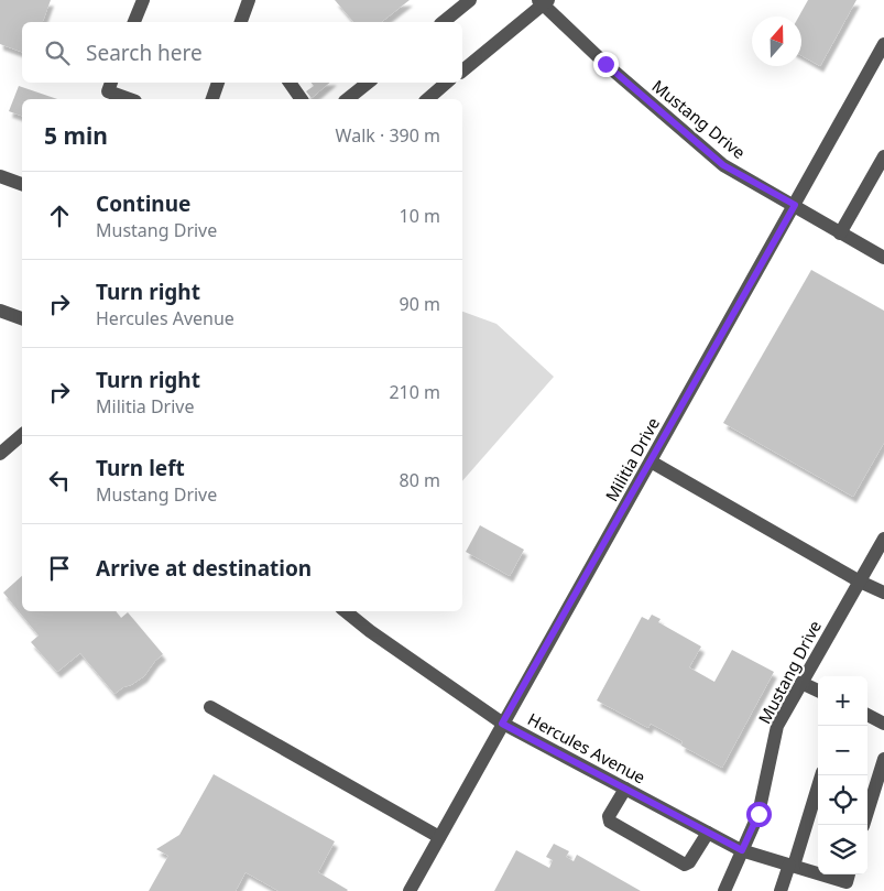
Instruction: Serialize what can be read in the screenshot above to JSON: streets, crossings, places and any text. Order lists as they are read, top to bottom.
{
  "streets": {
    "street": ["Mustang Drive", "Militia Drive", "Hercules Avenue"]
  },
  "crossings": [
    ["Mustang Drive", "Militia Drive"],
    ["Mustang Drive", "Hercules Avenue"],
    ["Militia Drive", "Hercules Avenue"]
  ],
  "north": "top",
  "page": {
    "search": "Search here",
    "heading": ["5 min", "Walk · 390 m"],
    "list": [
      ["Continue", "Mustang Drive", "10 m"],
      ["Turn right", "Hercules Avenue", "90 m"],
      ["Turn right", "Militia Drive", "210 m"],
      ["Turn left", "Mustang Drive", "80 m"],
      "Arrive at destination"
    ],
    "map_buttons": ["+", "−"]
  }
}
